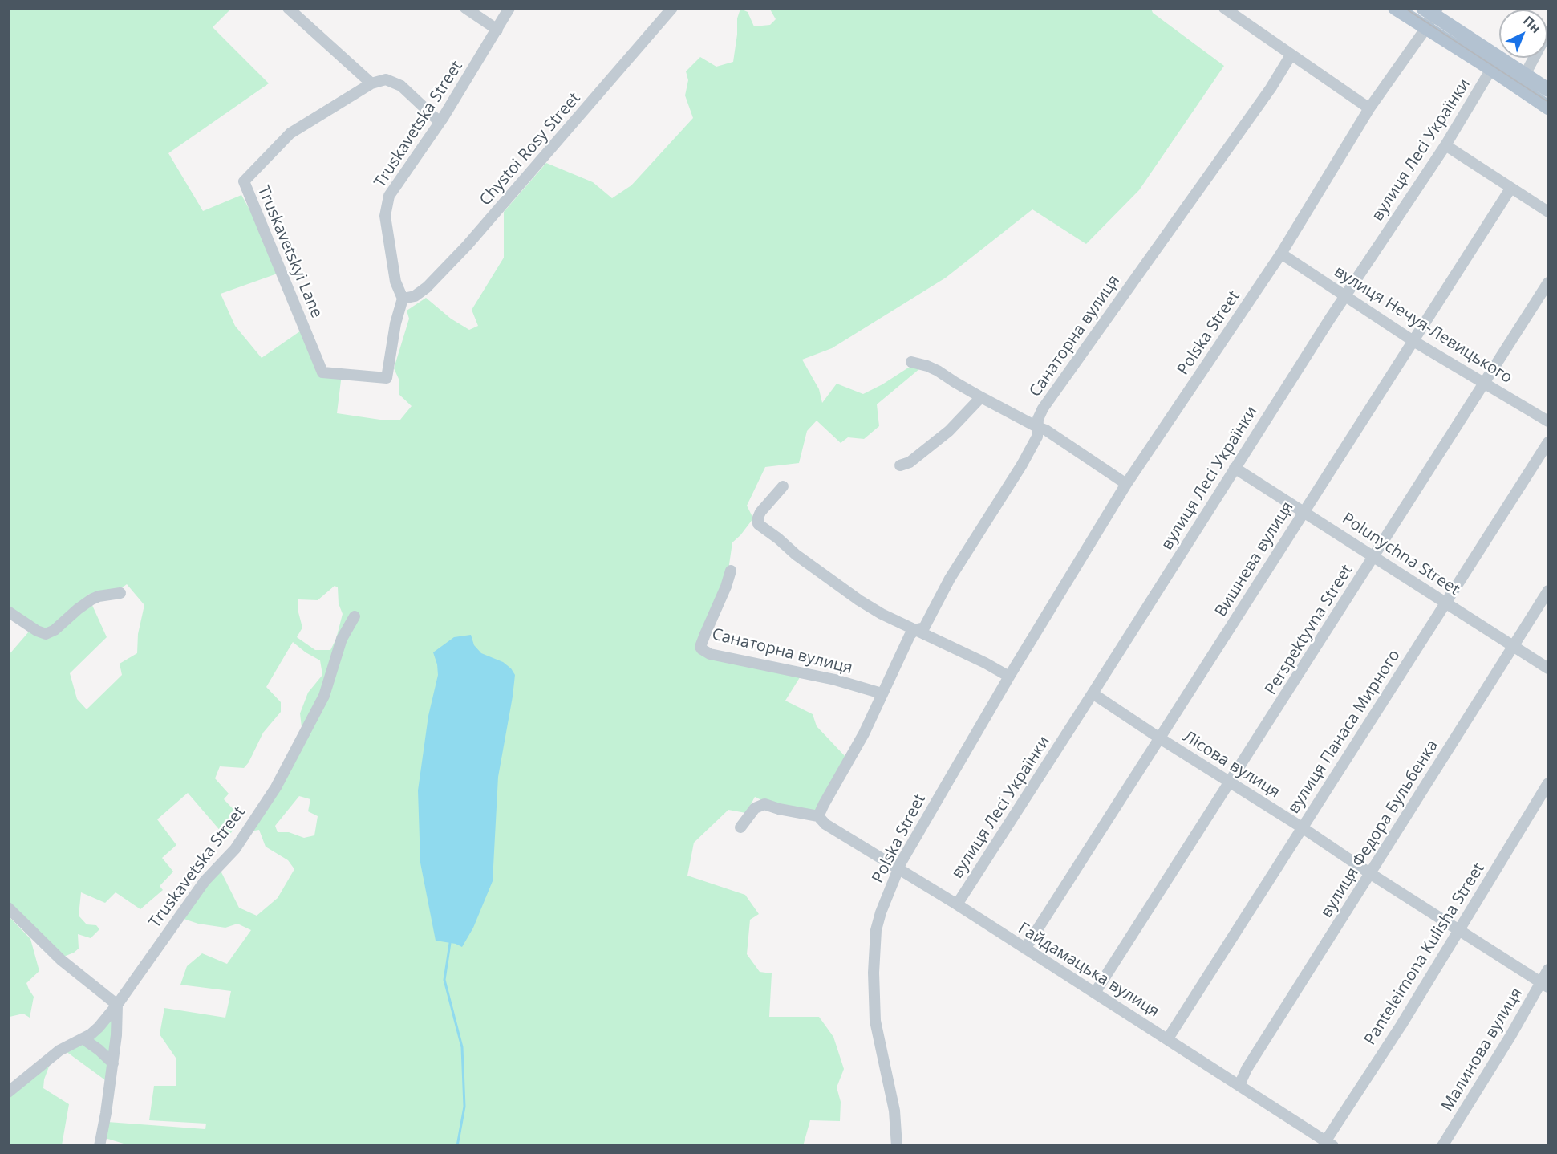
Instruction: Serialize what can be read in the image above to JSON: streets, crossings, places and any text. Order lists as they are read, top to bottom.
{
  "streets": {
    "street": [
      "Truskavetska Street",
      "Chystoi Rosy Street",
      "вулиця Лесі Українки",
      "Truskavetskyi Lane",
      "вулиця Нечуя-Левицького",
      "Polska Street",
      "Санаторна вулиця",
      "Polunychna Street",
      "Вишнева вулиця",
      "Perspektyvna Street",
      "вулиця Панаса Мирного",
      "Лісова вулиця",
      "вулиця Федора Бульбенка",
      "Panteleimona Kulisha Street",
      "Гайдамацька вулиця",
      "Малинова вулиця"
    ]
  },
  "crossings": [
    ["Truskavetska Street", "Chystoi Rosy Street"],
    ["Truskavetska Street", "Truskavetskyi Lane"],
    ["Chystoi Rosy Street", "Truskavetskyi Lane"],
    ["вулиця Лесі Українки", "вулиця Нечуя-Левицького"],
    ["вулиця Лесі Українки", "Polunychna Street"],
    ["вулиця Лесі Українки", "Лісова вулиця"],
    ["вулиця Лесі Українки", "Гайдамацька вулиця"],
    ["вулиця Нечуя-Левицького", "Polska Street"],
    ["вулиця Нечуя-Левицького", "Вишнева вулиця"],
    ["вулиця Нечуя-Левицького", "Perspektyvna Street"],
    ["Polska Street", "Гайдамацька вулиця"],
    ["Санаторна вулиця", "Гайдамацька вулиця"],
    ["Polunychna Street", "Вишнева вулиця"],
    ["Polunychna Street", "Perspektyvna Street"],
    ["Polunychna Street", "вулиця Панаса Мирного"],
    ["Polunychna Street", "вулиця Федора Бульбенка"],
    ["Вишнева вулиця", "Лісова вулиця"],
    ["Вишнева вулиця", "Гайдамацька вулиця"],
    ["Perspektyvna Street", "Лісова вулиця"],
    ["Perspektyvna Street", "Гайдамацька вулиця"],
    ["вулиця Панаса Мирного", "Лісова вулиця"],
    ["вулиця Панаса Мирного", "Гайдамацька вулиця"],
    ["Лісова вулиця", "вулиця Федора Бульбенка"],
    ["Лісова вулиця", "Panteleimona Kulisha Street"],
    ["Лісова вулиця", "Малинова вулиця"],
    ["вулиця Федора Бульбенка", "Гайдамацька вулиця"],
    ["Panteleimona Kulisha Street", "Гайдамацька вулиця"]
  ],
  "north": "top right"
}
